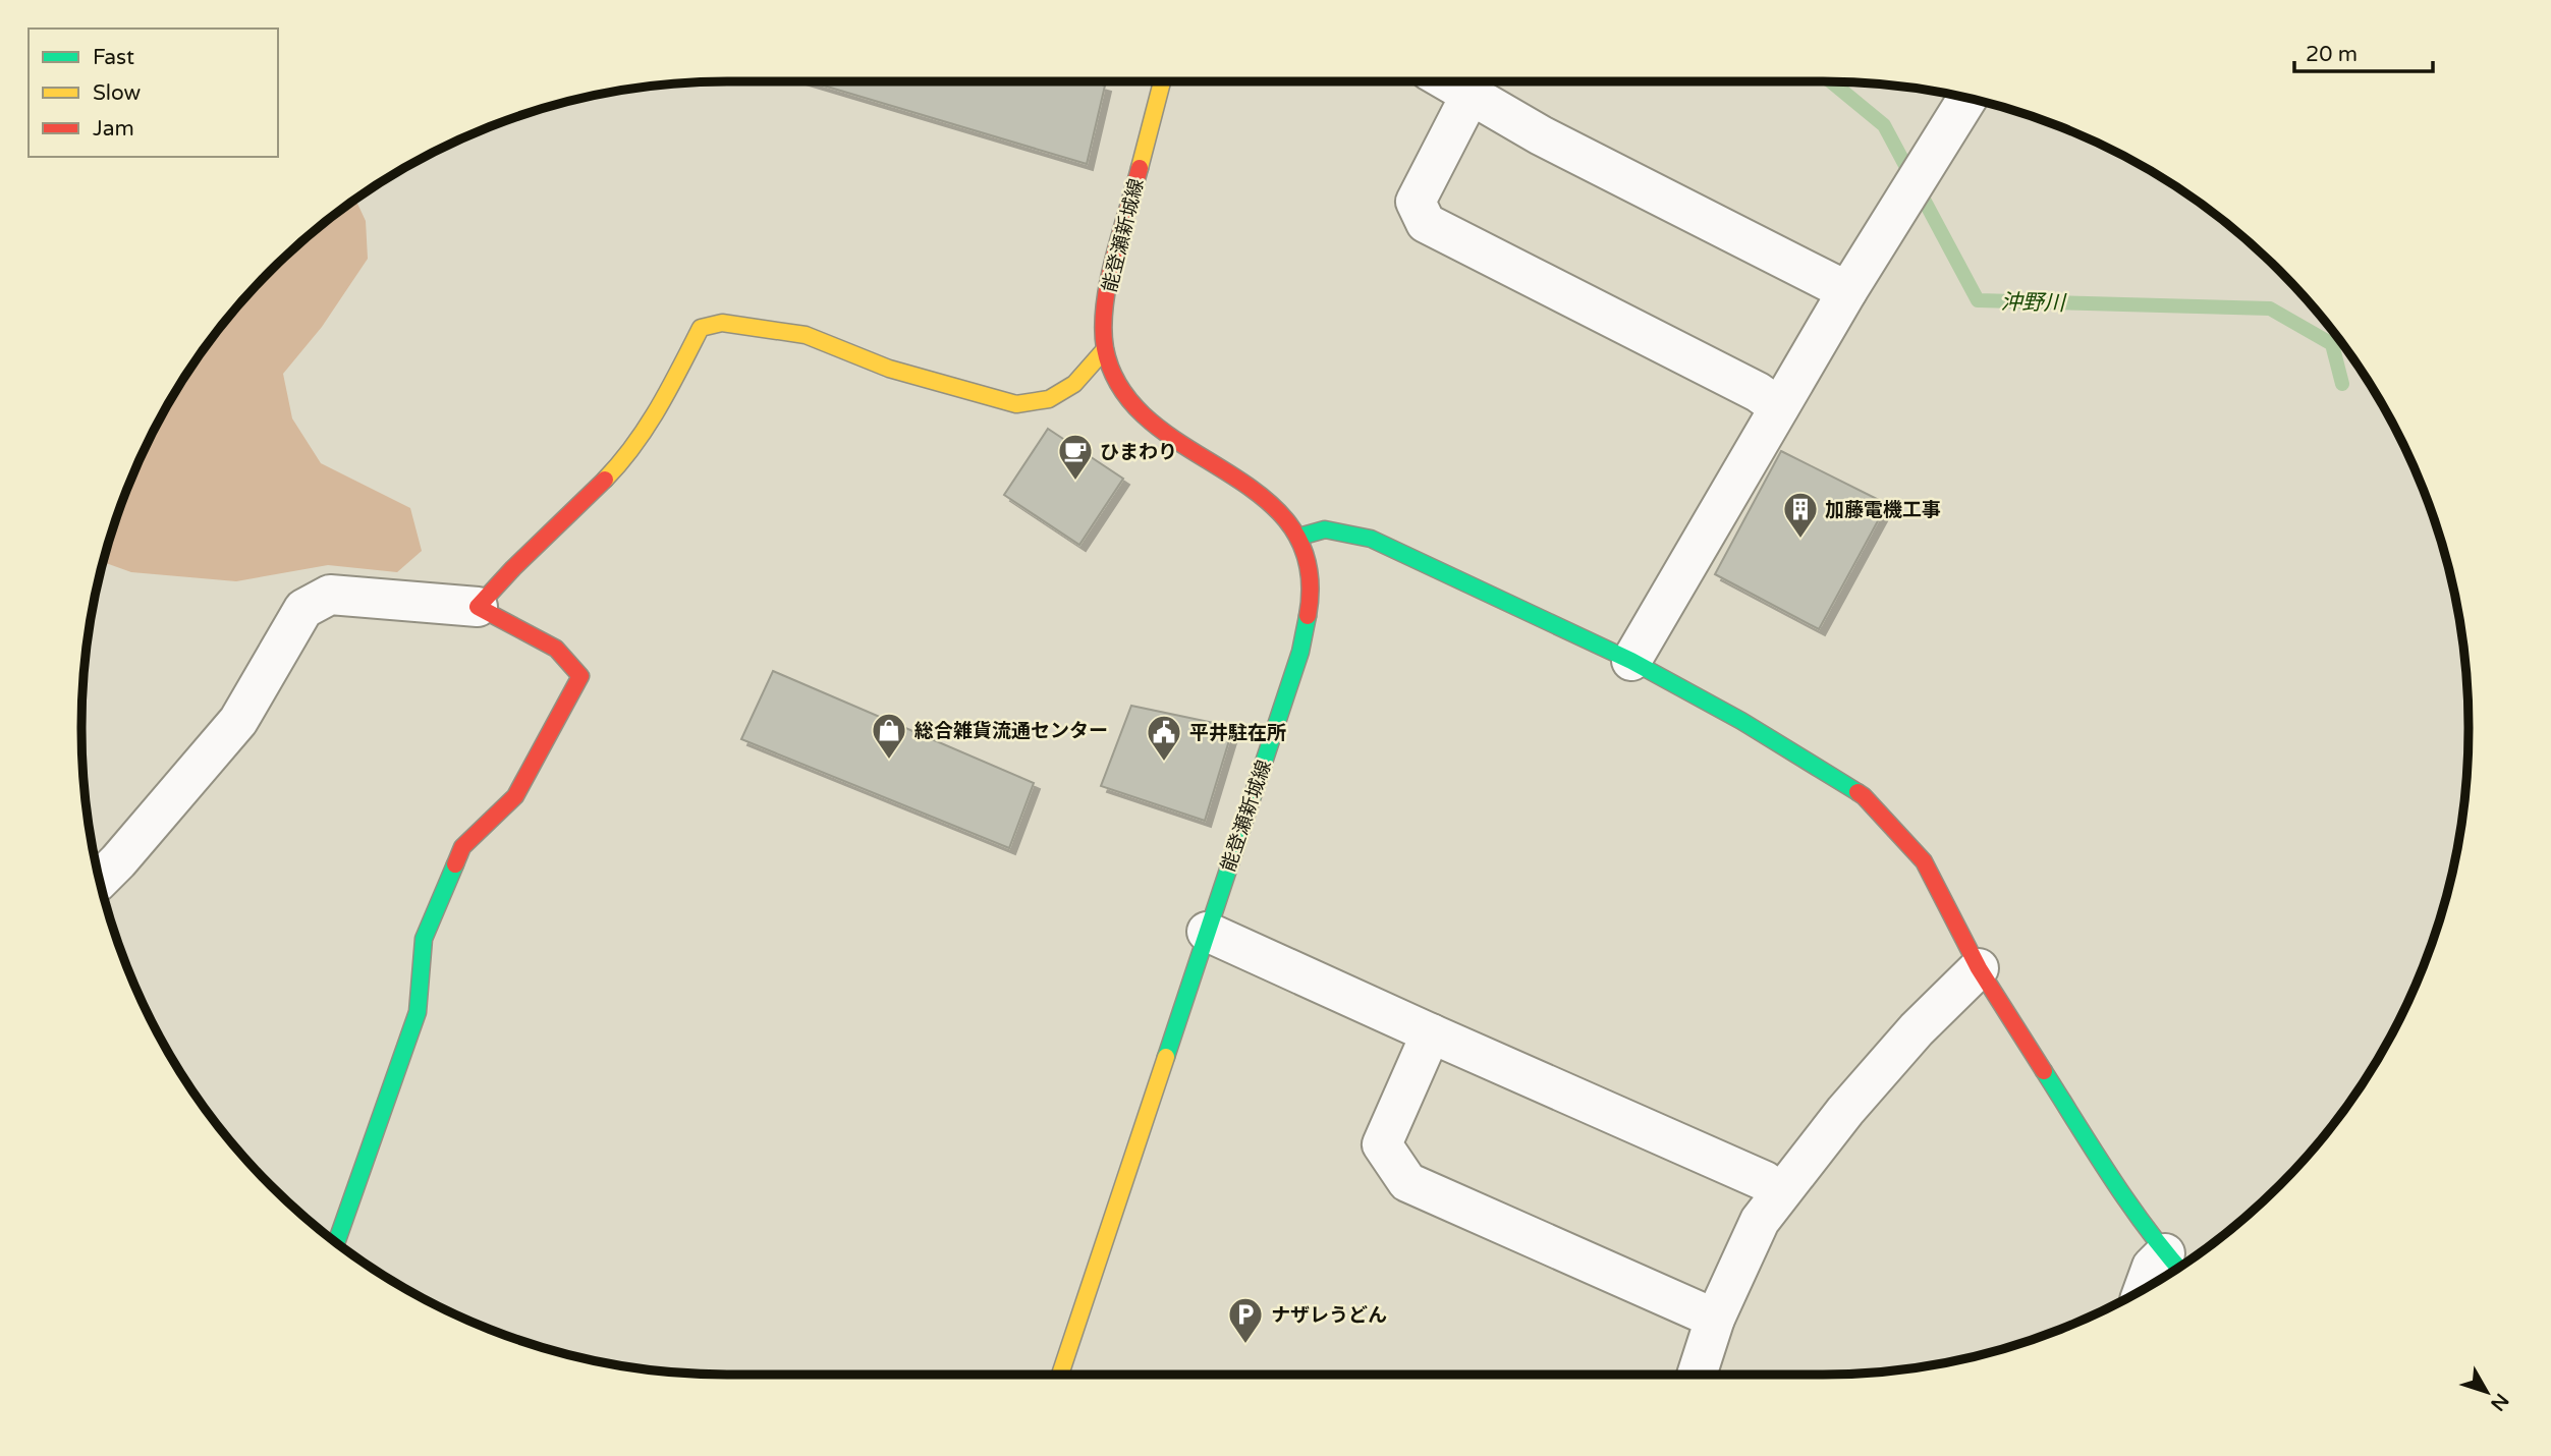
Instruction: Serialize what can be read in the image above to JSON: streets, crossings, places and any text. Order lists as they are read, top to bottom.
{
  "streets": {
    "street": ["能登瀬新城線"]
  },
  "water": ["沖野川"],
  "places": {
    "cafe": ["ひまわり"],
    "building": ["加藤電機工事"],
    "shop": ["総合雑貨流通センター"],
    "public building": ["平井駐在所"],
    "parking": ["ナザレうどん"]
  },
  "legend": ["Fast", "Slow", "Jam"],
  "scale_bar": "20 m",
  "north": "bottom right"
}
